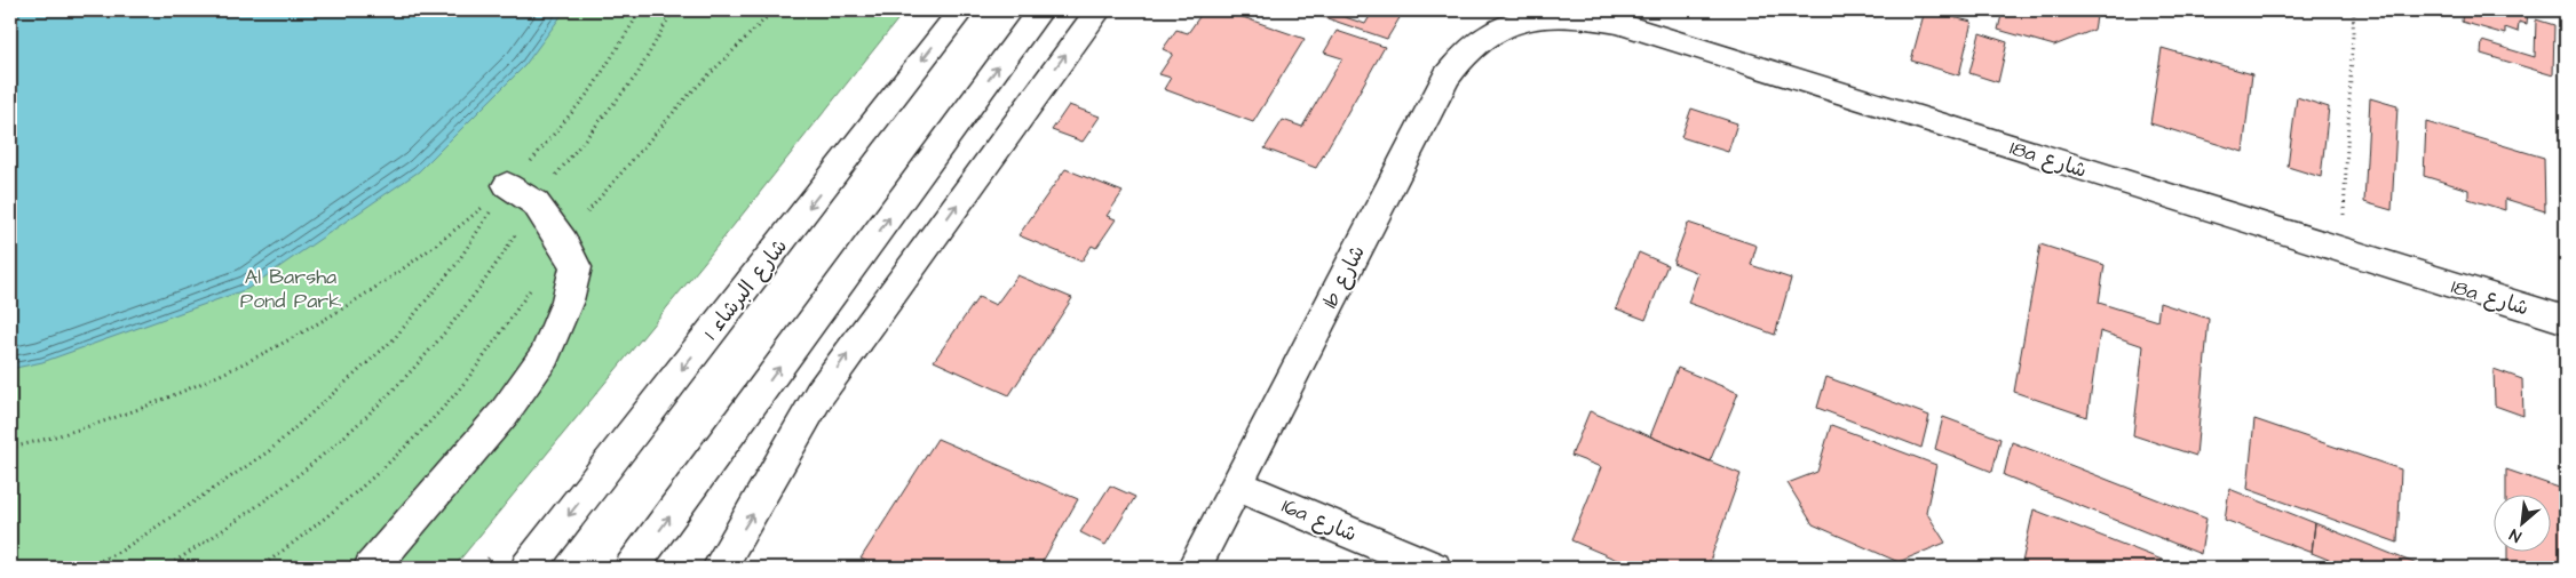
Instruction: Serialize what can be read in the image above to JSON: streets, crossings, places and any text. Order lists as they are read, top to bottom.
{
  "streets": {
    "street": [
      "18a شارع",
      "1b شارع",
      "شارع البرشاء 1",
      "16a شارع"
    ]
  },
  "crossings": [
    ["18a شارع", "1b شارع"],
    ["1b شارع", "16a شارع"]
  ],
  "parks": ["Al Barsha Pond Park"],
  "north": "bottom left"
}
